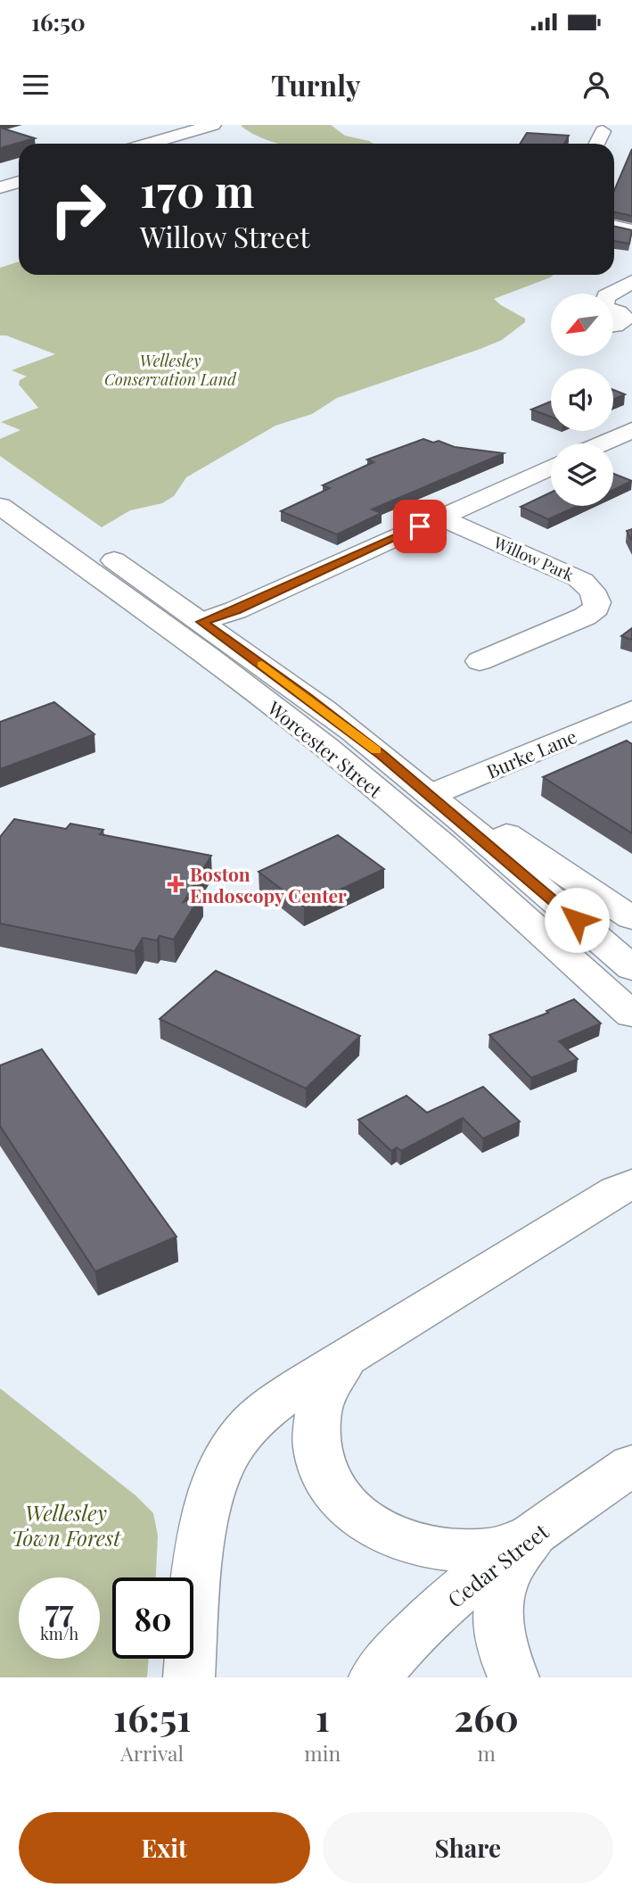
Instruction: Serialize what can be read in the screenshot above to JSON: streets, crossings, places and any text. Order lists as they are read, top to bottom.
{
  "streets": {
    "main road": [
      "Willow Park",
      "Worcester Street",
      "Burke Lane",
      "Cedar Street"
    ]
  },
  "crossings": [
    ["Worcester Street", "Burke Lane"]
  ],
  "parks": ["Wellesley Conservation Land", "Wellesley Town Forest"],
  "places": {
    "health": ["Boston Endoscopy Center"]
  },
  "north": "bottom left",
  "page": {
    "status": "16:50",
    "header": "Turnly",
    "turn": ["170 m", "Willow Street"],
    "speed": "77 km/h",
    "limit": "80",
    "eta": [
      "16:51",
      "Arrival",
      "1",
      "min",
      "260",
      "m"
    ],
    "buttons": ["Exit", "Share"]
  }
}
